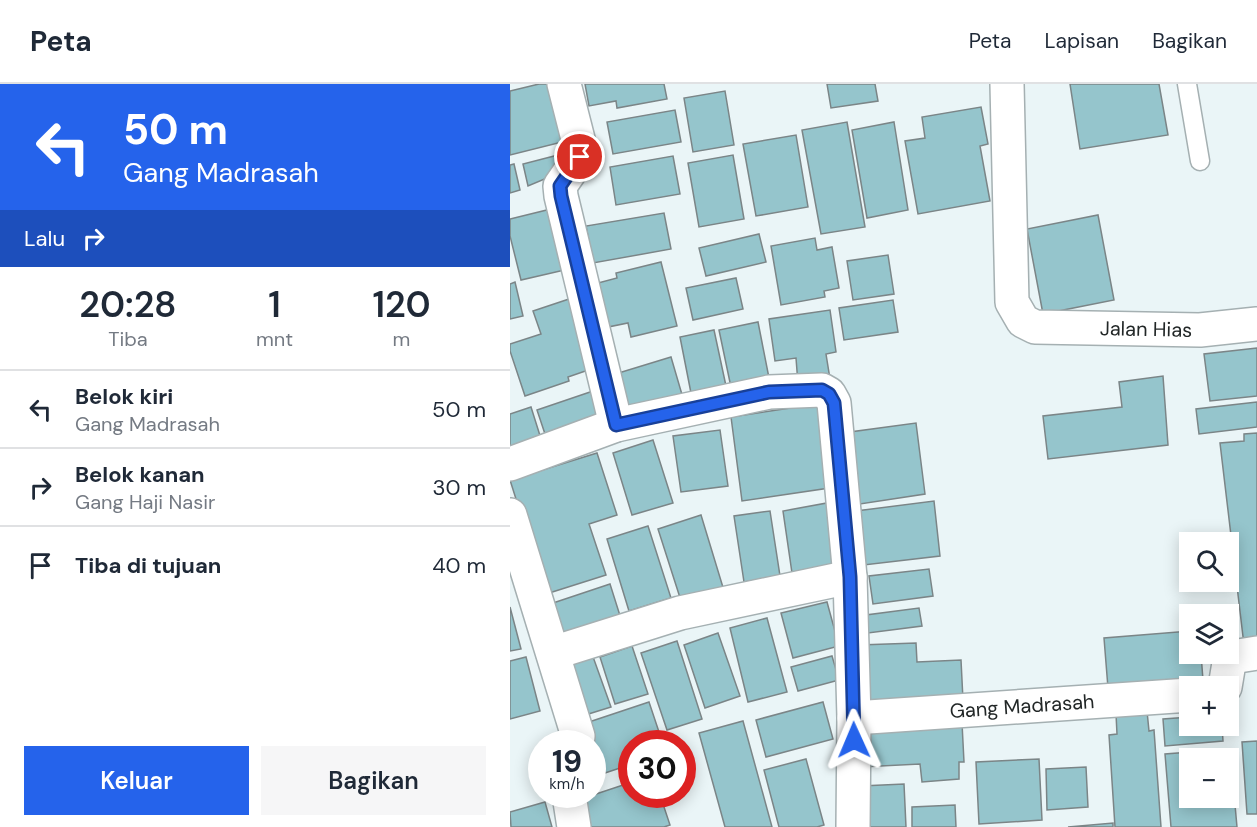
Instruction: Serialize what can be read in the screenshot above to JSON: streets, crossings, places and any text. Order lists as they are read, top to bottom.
{
  "streets": {
    "street": ["Jalan Hias", "Gang Madrasah"]
  },
  "page": {
    "header": "Peta",
    "nav": ["Peta", "Lapisan", "Bagikan"],
    "turn": ["50 m", "Gang Madrasah"],
    "then": "Lalu",
    "eta": [
      "20:28",
      "Tiba",
      "1",
      "mnt",
      "120",
      "m"
    ],
    "list": [
      {
        "name": "Belok kiri",
        "note": "Gang Madrasah",
        "value": "50 m"
      },
      {
        "name": "Belok kanan",
        "note": "Gang Haji Nasir",
        "value": "30 m"
      },
      {
        "name": "Tiba di tujuan",
        "value": "40 m"
      }
    ],
    "map_buttons": ["+", "−"],
    "speed": "19 km/h",
    "limit": "30",
    "buttons": ["Keluar", "Bagikan"]
  }
}
